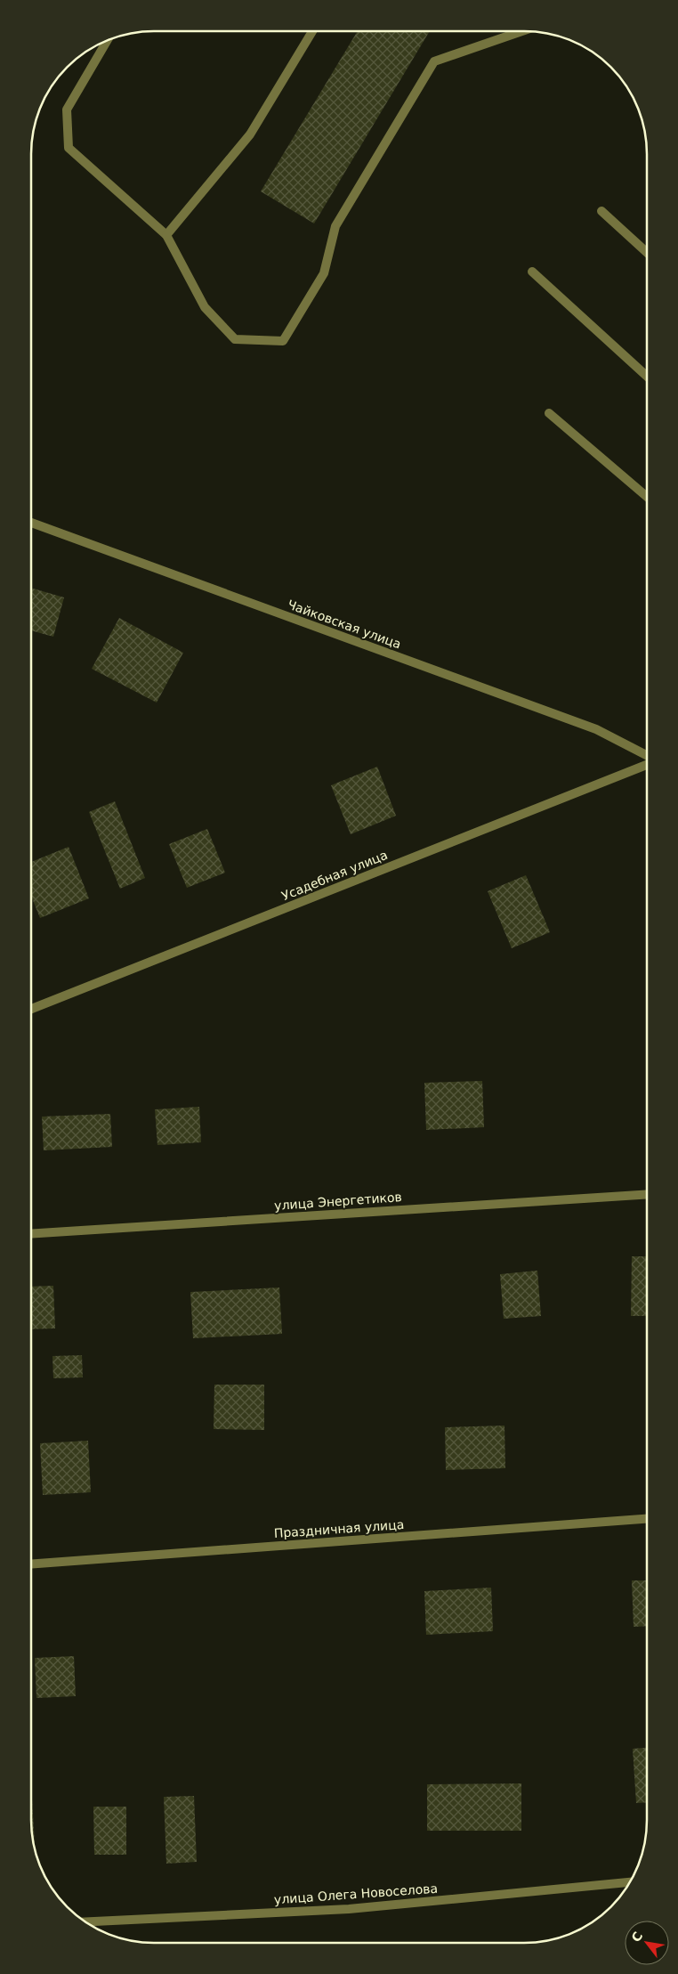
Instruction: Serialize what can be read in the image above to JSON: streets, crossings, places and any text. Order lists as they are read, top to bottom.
{
  "streets": {
    "street": [
      "Чайковская улица",
      "Усадебная улица",
      "улица Энергетиков",
      "Праздничная улица",
      "улица Олега Новоселова"
    ]
  },
  "north": "top left"
}
